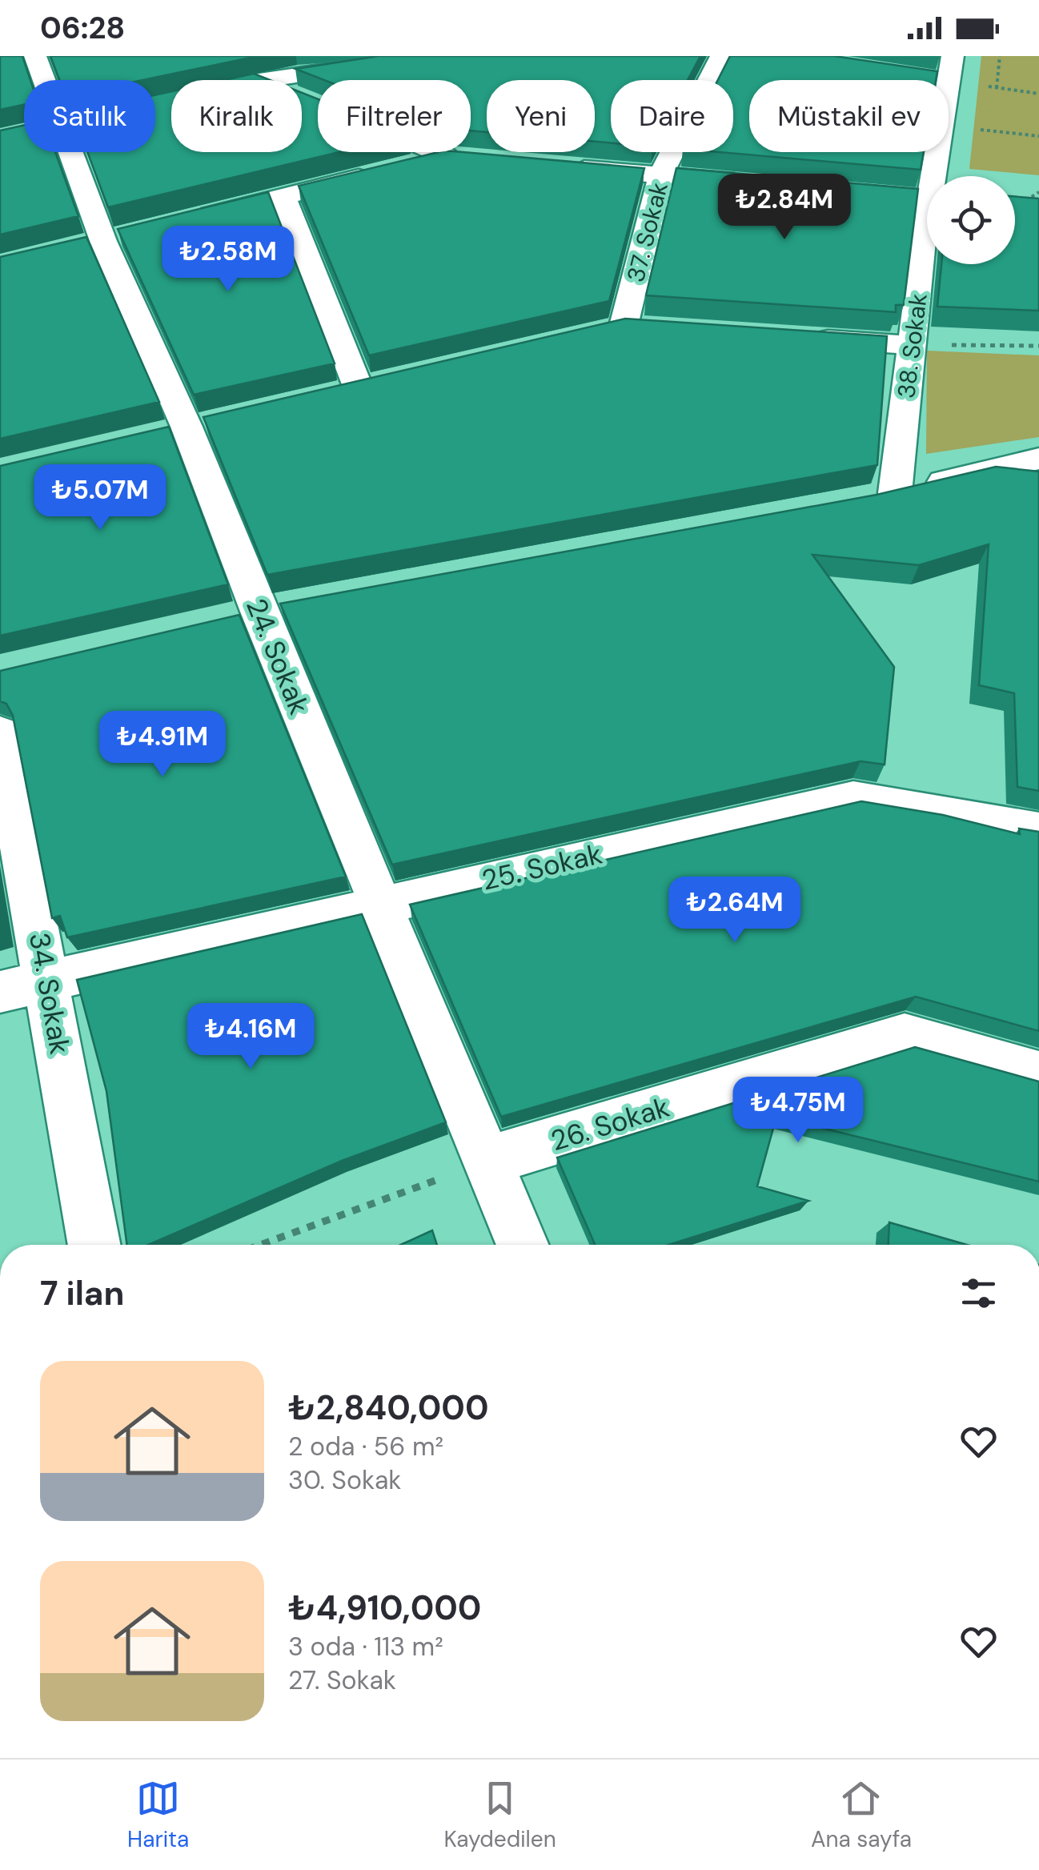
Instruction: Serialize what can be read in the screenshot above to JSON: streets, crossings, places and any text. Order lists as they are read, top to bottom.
{
  "streets": {
    "street": [
      "37. Sokak",
      "38. Sokak",
      "24. Sokak",
      "25. Sokak",
      "34. Sokak",
      "26. Sokak"
    ]
  },
  "crossings": [
    ["24. Sokak", "25. Sokak"],
    ["24. Sokak", "26. Sokak"],
    ["25. Sokak", "34. Sokak"]
  ],
  "page": {
    "status": "06:28",
    "chip": [
      "Satılık",
      "Kiralık",
      "Filtreler",
      "Yeni",
      "Daire",
      "Müstakil ev"
    ],
    "price": [
      "₺2.84M",
      "₺2.58M",
      "₺5.07M",
      "₺4.91M",
      "₺2.64M",
      "₺4.16M",
      "₺4.75M"
    ],
    "heading": "7 ilan",
    "list": [
      {
        "name": "₺2,840,000",
        "note": "2 oda · 56 m² · 30. Sokak"
      },
      {
        "name": "₺4,910,000",
        "note": "3 oda · 113 m² · 27. Sokak"
      }
    ],
    "tabs": ["Harita", "Kaydedilen", "Ana sayfa"]
  }
}
